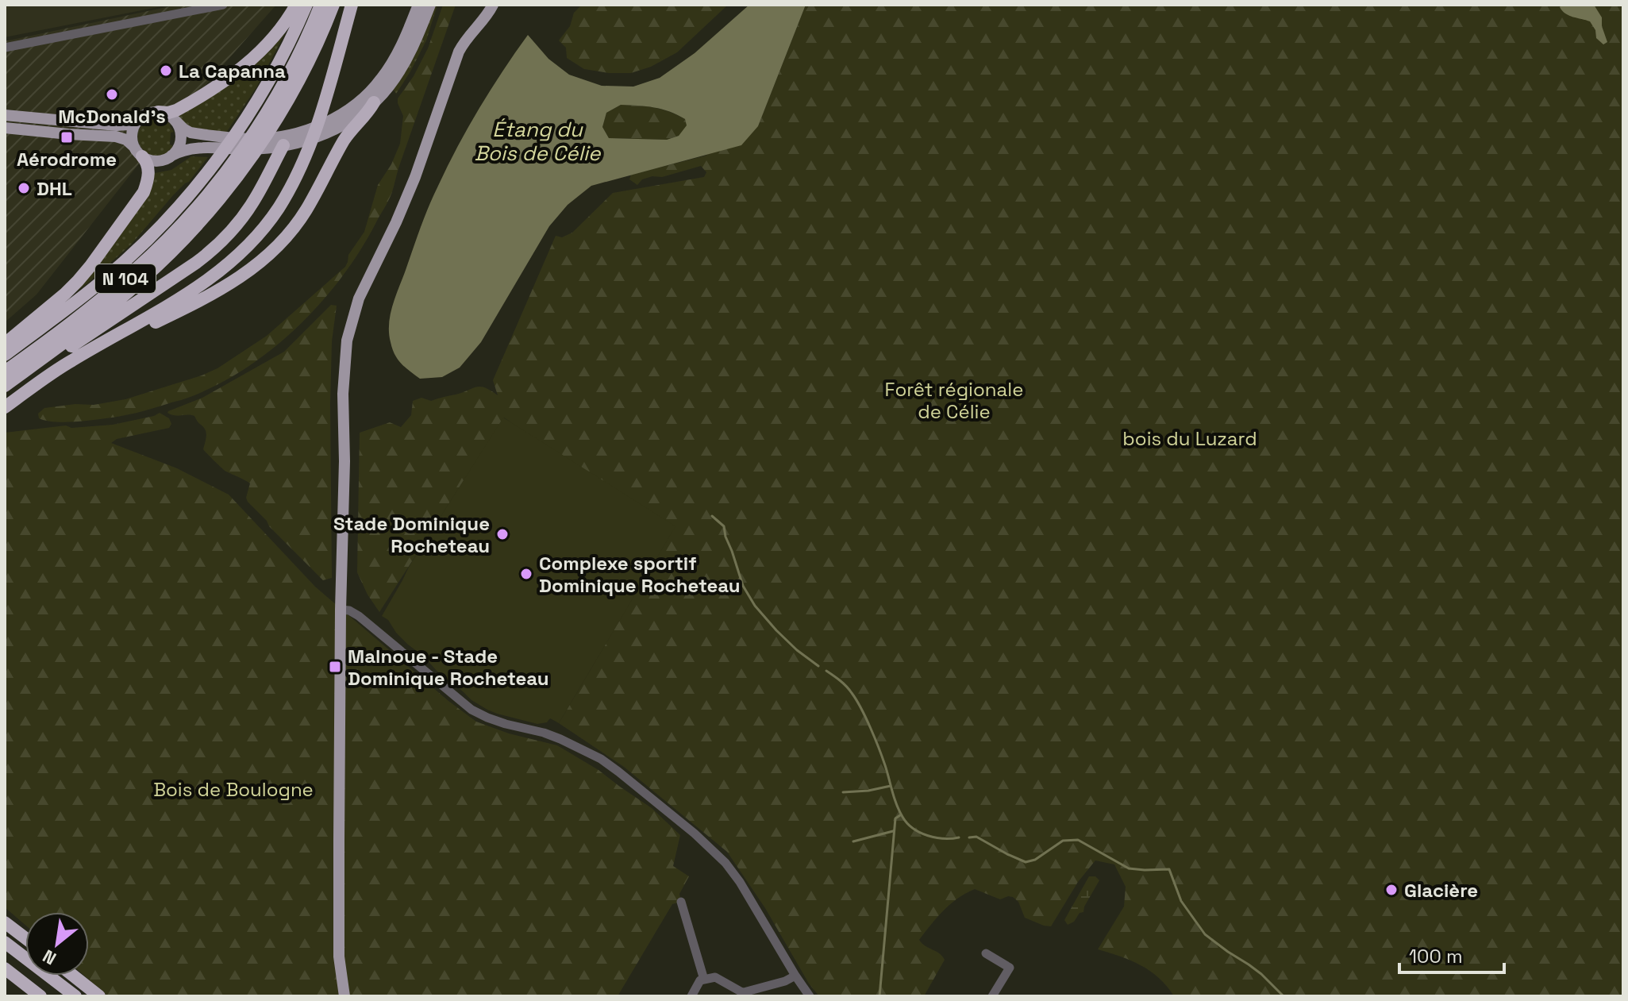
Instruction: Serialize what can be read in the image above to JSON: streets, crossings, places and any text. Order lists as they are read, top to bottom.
{
  "streets": {
    "highway": ["N 104"]
  },
  "water": ["Étang du Bois de Célie"],
  "parks": ["Forêt régionale de Célie", "bois du Luzard", "Bois de Boulogne"],
  "places": {
    "other": [
      "La Capanna",
      "McDonald's",
      "DHL",
      "Stade Dominique Rocheteau",
      "Complexe sportif Dominique Rocheteau",
      "Glacière"
    ],
    "transit": ["Aérodrome", "Malnoue - Stade Dominique Rocheteau"]
  },
  "scale_bar": "100 m",
  "north": "bottom left"
}
